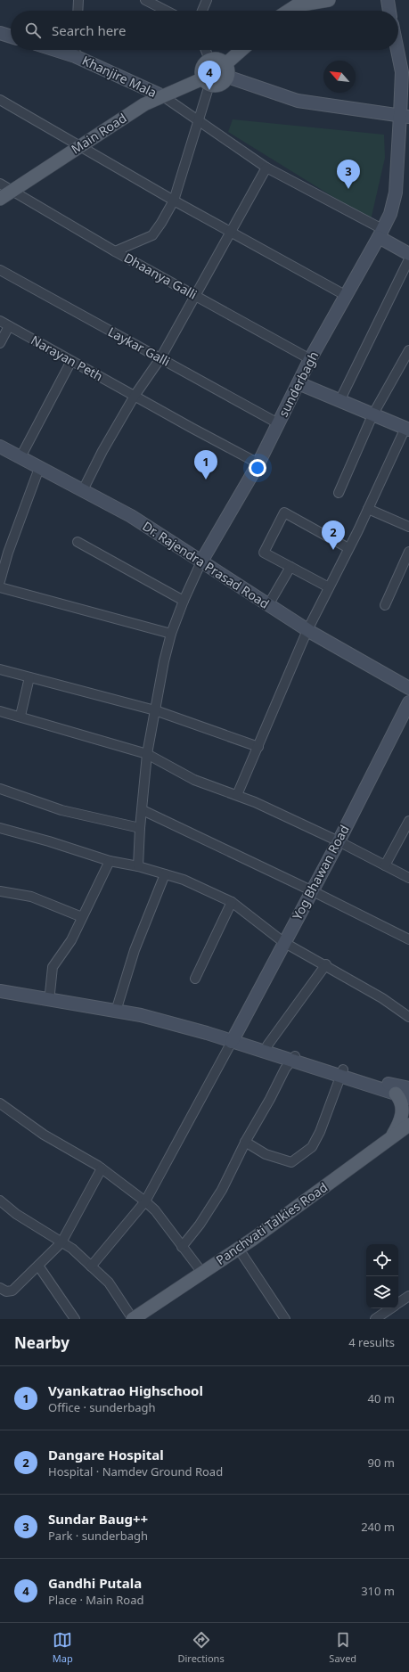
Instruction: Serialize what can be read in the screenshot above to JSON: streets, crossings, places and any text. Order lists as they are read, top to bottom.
{
  "streets": {
    "main road": [
      "Khanjire Mala",
      "Main Road",
      "sunderbagh",
      "Dr. Rajendra Prasad Road",
      "Yog Bhawan Road",
      "Panchvati Talkies Road"
    ],
    "street": ["Dhaanya Galli", "Laykar Galli", "Narayan Peth"]
  },
  "crossings": [
    ["Khanjire Mala", "Main Road"],
    ["Main Road", "Dhaanya Galli"],
    ["Dhaanya Galli", "sunderbagh"],
    ["Laykar Galli", "sunderbagh"],
    ["Narayan Peth", "sunderbagh"],
    ["sunderbagh", "Dr. Rajendra Prasad Road"]
  ],
  "north": "top left",
  "page": {
    "search": "Search here",
    "pins": [
      "4",
      "3",
      "1",
      "2"
    ],
    "heading": ["Nearby", "4 results"],
    "list": [
      {
        "mark": "1",
        "name": "Vyankatrao Highschool",
        "note": "Office · sunderbagh",
        "value": "40 m"
      },
      {
        "mark": "2",
        "name": "Dangare Hospital",
        "note": "Hospital · Namdev Ground Road",
        "value": "90 m"
      },
      {
        "mark": "3",
        "name": "Sundar Baug++",
        "note": "Park · sunderbagh",
        "value": "240 m"
      },
      {
        "mark": "4",
        "name": "Gandhi Putala",
        "note": "Place · Main Road",
        "value": "310 m"
      }
    ],
    "nav": ["Map", "Directions", "Saved"]
  }
}
